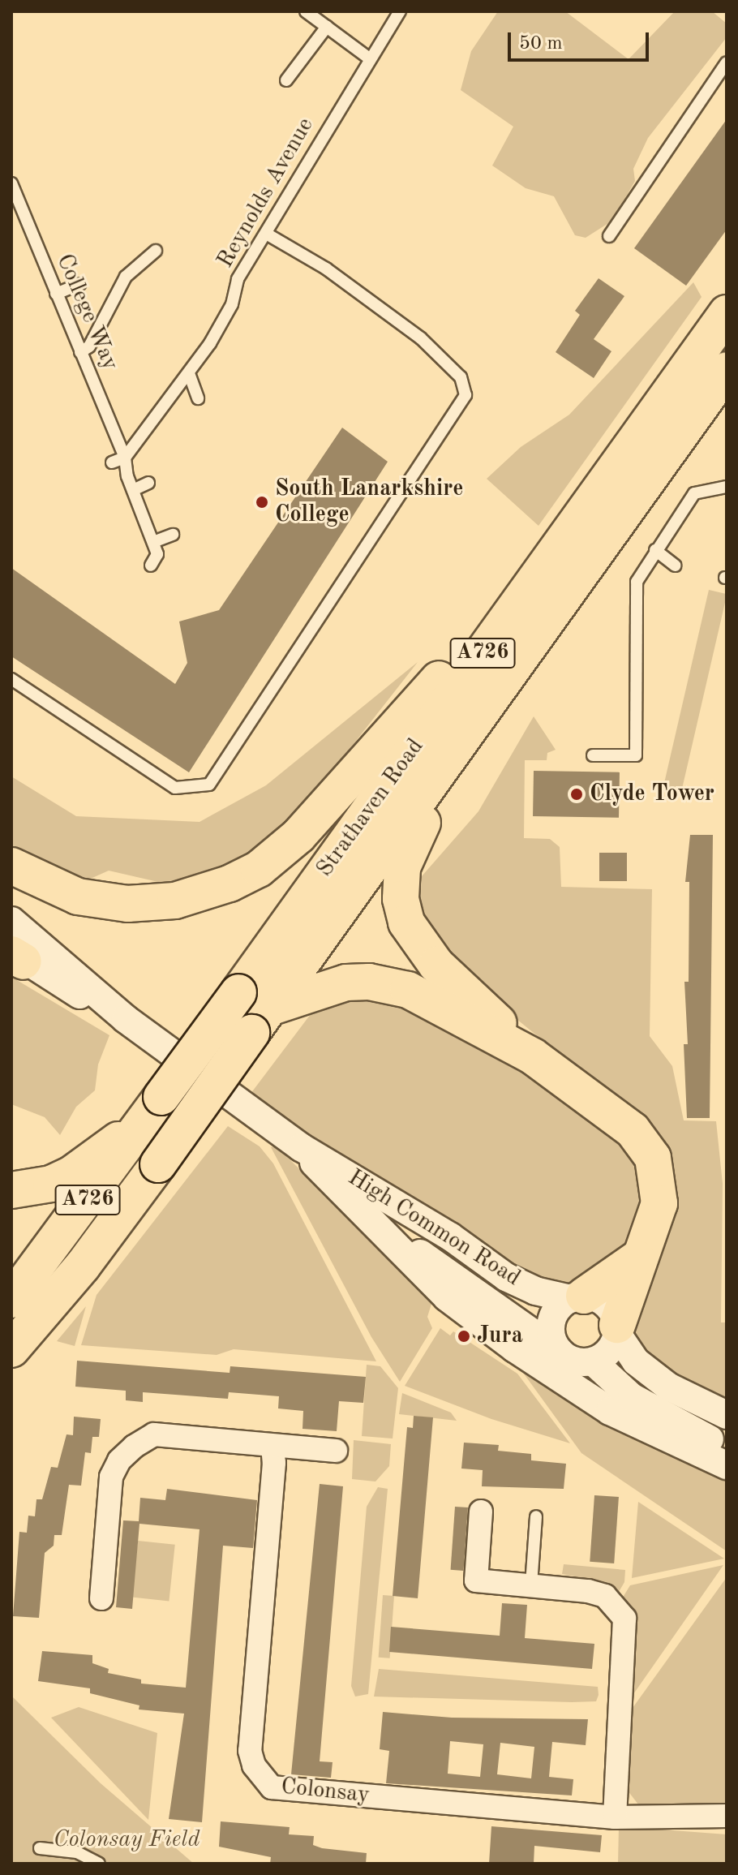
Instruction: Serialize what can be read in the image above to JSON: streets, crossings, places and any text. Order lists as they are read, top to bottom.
{
  "streets": {
    "main road": ["A726", "Strathaven Road"],
    "street": ["High Common Road", "Colonsay"],
    "lane": ["Reynolds Avenue", "College Way"]
  },
  "crossings": [
    ["Reynolds Avenue", "College Way"],
    ["A726", "Strathaven Road"]
  ],
  "parks": ["Colonsay Field"],
  "places": ["South Lanarkshire College", "Clyde Tower", "Jura"],
  "scale_bar": "50 m"
}
